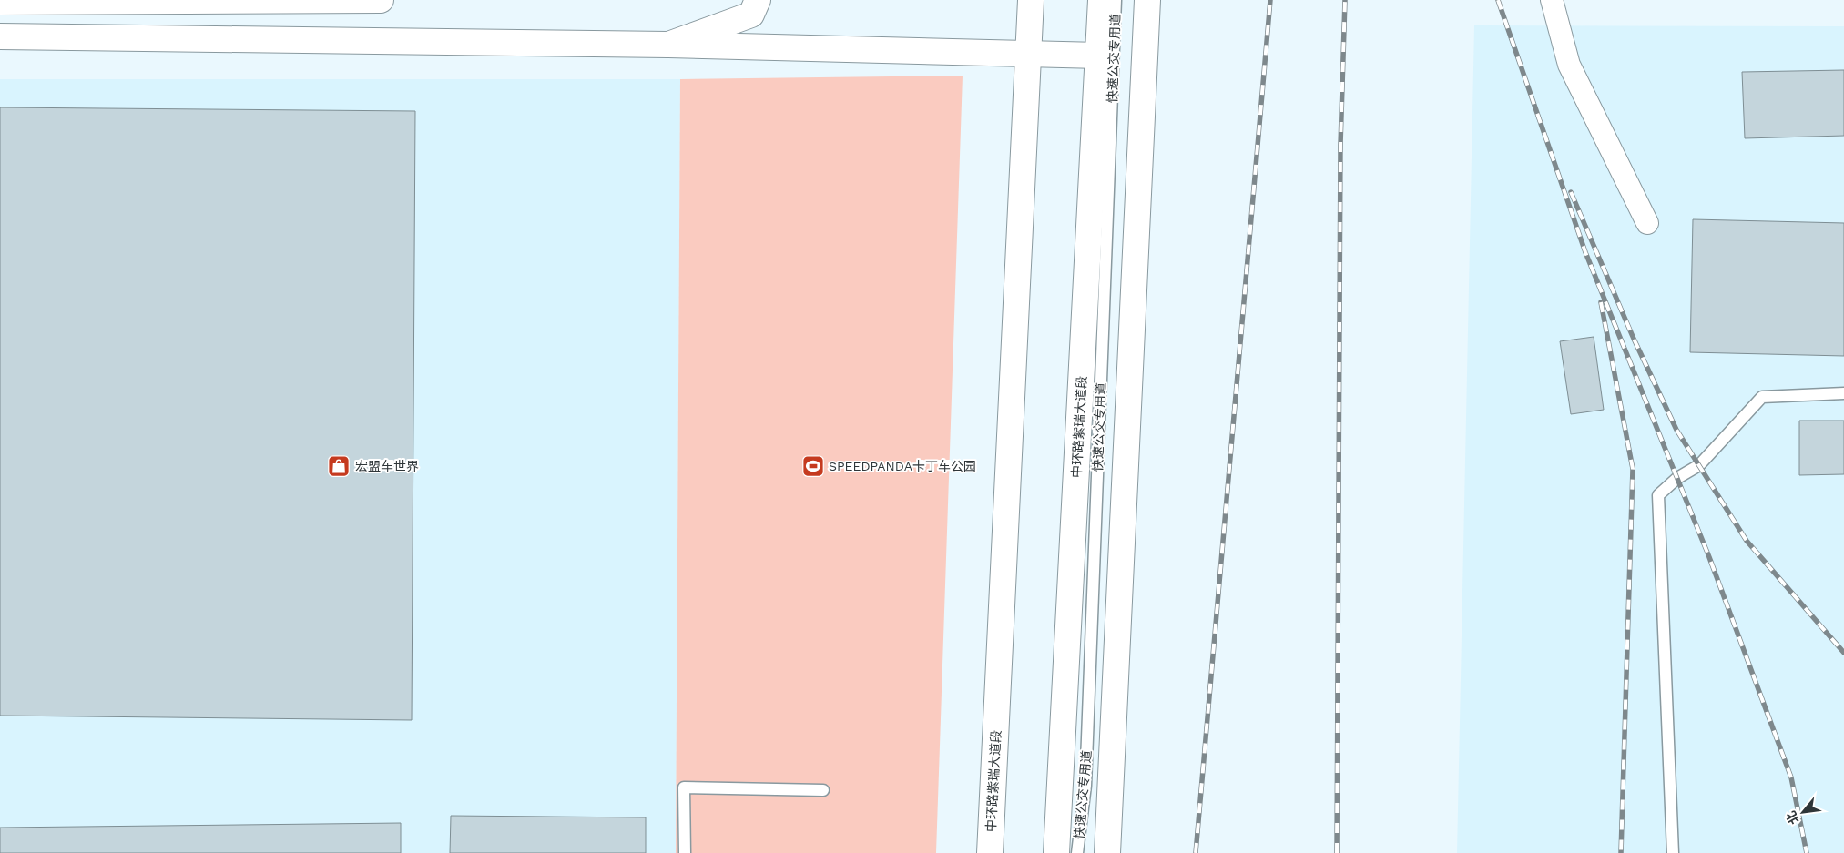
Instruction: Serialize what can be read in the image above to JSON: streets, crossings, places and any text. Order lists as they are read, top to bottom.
{
  "streets": {
    "main road": ["中环路紫瑞大道段"],
    "lane": ["快速公交专用道"]
  },
  "places": {
    "shop": ["宏盟车世界"],
    "sports": ["SPEEDPANDA卡丁车公园"]
  },
  "north": "bottom left"
}
